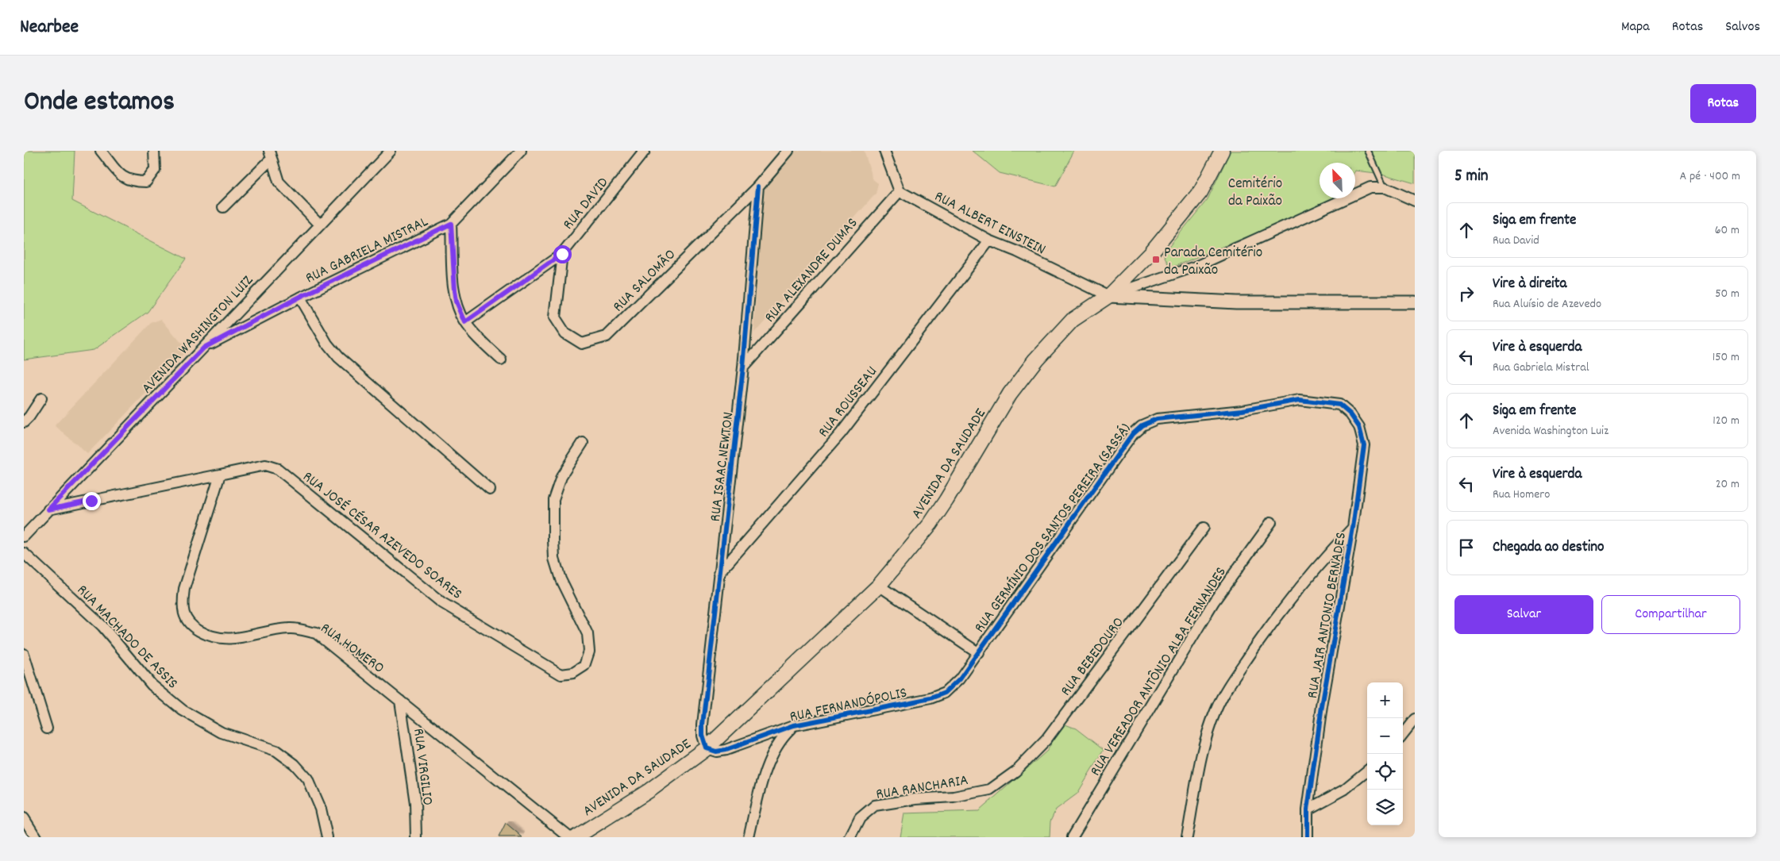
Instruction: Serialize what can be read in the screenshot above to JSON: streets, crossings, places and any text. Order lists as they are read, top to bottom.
{
  "streets": {
    "main road": ["AVENIDA DA SAUDADE"],
    "street": [
      "RUA DAVID",
      "RUA ALBERT EINSTEIN",
      "RUA GABRIELA MISTRAL",
      "RUA ALEXANDRE DUMAS",
      "RUA SALOMÃO",
      "AVENIDA WASHINGTON LUIZ",
      "RUA ROUSSEAU",
      "RUA ISAAC NEWTON",
      "RUA GERMÍNIO DOS SANTOS PEREIRA (SASSÁ)",
      "RUA JOSÉ CÉSAR AZEVEDO SOARES",
      "RUA JAIR ANTONIO BERNADES",
      "RUA MACHADO DE ASSIS",
      "RUA HOMERO",
      "RUA BEBEDOURO",
      "RUA VEREADOR ANTÔNIO ALBA FERNANDES",
      "RUA FERNANDÓPOLIS",
      "RUA VIRGILIO",
      "RUA RANCHARIA"
    ]
  },
  "crossings": [
    ["RUA DAVID", "RUA SALOMÃO"],
    ["RUA ALBERT EINSTEIN", "RUA ALEXANDRE DUMAS"],
    ["RUA ALBERT EINSTEIN", "RUA ROUSSEAU"],
    ["RUA ALBERT EINSTEIN", "AVENIDA DA SAUDADE"],
    ["RUA GABRIELA MISTRAL", "AVENIDA WASHINGTON LUIZ"],
    ["RUA ALEXANDRE DUMAS", "RUA ISAAC NEWTON"],
    ["RUA SALOMÃO", "RUA ISAAC NEWTON"],
    ["RUA ROUSSEAU", "RUA ISAAC NEWTON"],
    ["AVENIDA DA SAUDADE", "RUA ISAAC NEWTON"],
    ["AVENIDA DA SAUDADE", "RUA FERNANDÓPOLIS"],
    ["RUA ISAAC NEWTON", "RUA FERNANDÓPOLIS"],
    ["RUA GERMÍNIO DOS SANTOS PEREIRA (SASSÁ)", "RUA JAIR ANTONIO BERNADES"],
    ["RUA GERMÍNIO DOS SANTOS PEREIRA (SASSÁ)", "RUA FERNANDÓPOLIS"],
    ["RUA JOSÉ CÉSAR AZEVEDO SOARES", "RUA HOMERO"],
    ["RUA HOMERO", "RUA VIRGILIO"],
    ["RUA BEBEDOURO", "RUA RANCHARIA"]
  ],
  "parks": ["Cemitério da Paixão"],
  "places": {
    "transit": ["Parada Cemitério da Paixão"]
  },
  "north": "top left",
  "page": {
    "header": "Nearbee",
    "nav": ["Mapa", "Rotas", "Salvos"],
    "title": "Onde estamos",
    "buttons": [
      "Rotas",
      ["Salvar", "Compartilhar"]
    ],
    "heading": ["5 min", "A pé · 400 m"],
    "list": [
      ["Siga em frente", "Rua David", "60 m"],
      ["Vire à direita", "Rua Aluísio de Azevedo", "50 m"],
      ["Vire à esquerda", "Rua Gabriela Mistral", "150 m"],
      ["Siga em frente", "Avenida Washington Luiz", "120 m"],
      ["Vire à esquerda", "Rua Homero", "20 m"],
      "Chegada ao destino"
    ],
    "map_buttons": ["+", "−"]
  }
}
